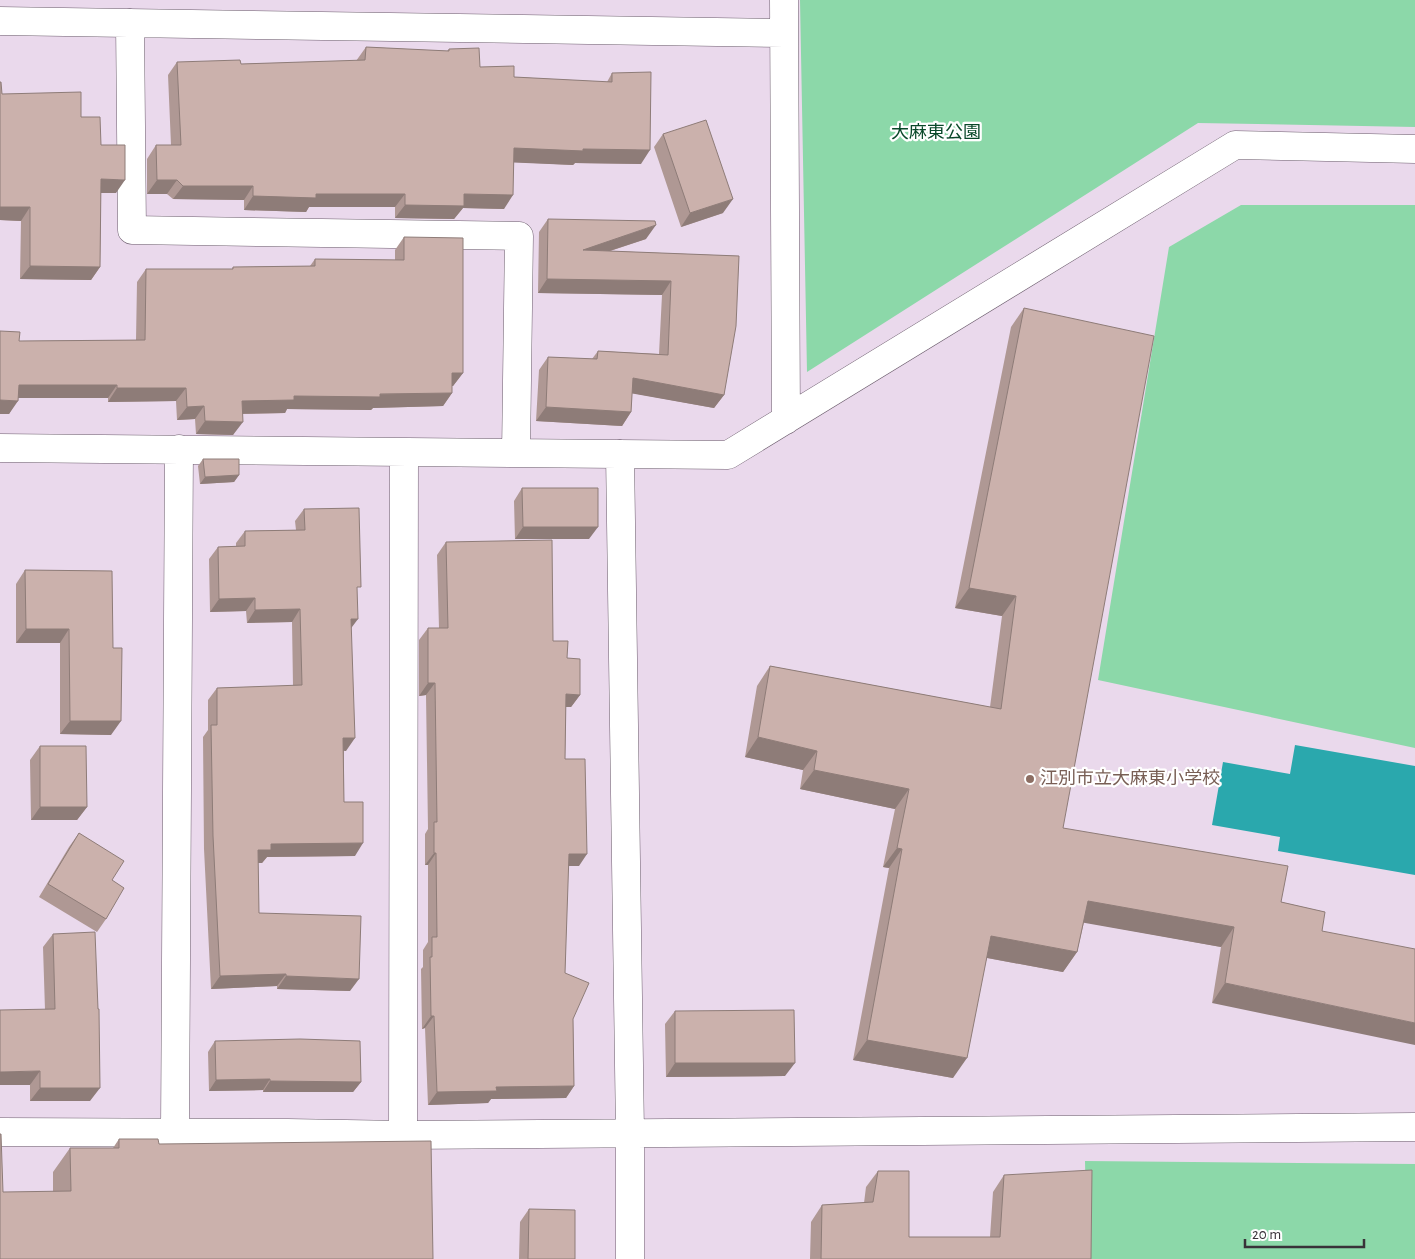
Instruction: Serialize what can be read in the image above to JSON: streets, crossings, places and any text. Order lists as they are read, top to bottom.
{
  "parks": ["大麻東公園"],
  "places": ["江別市立大麻東小学校"],
  "scale_bar": "20 m"
}
